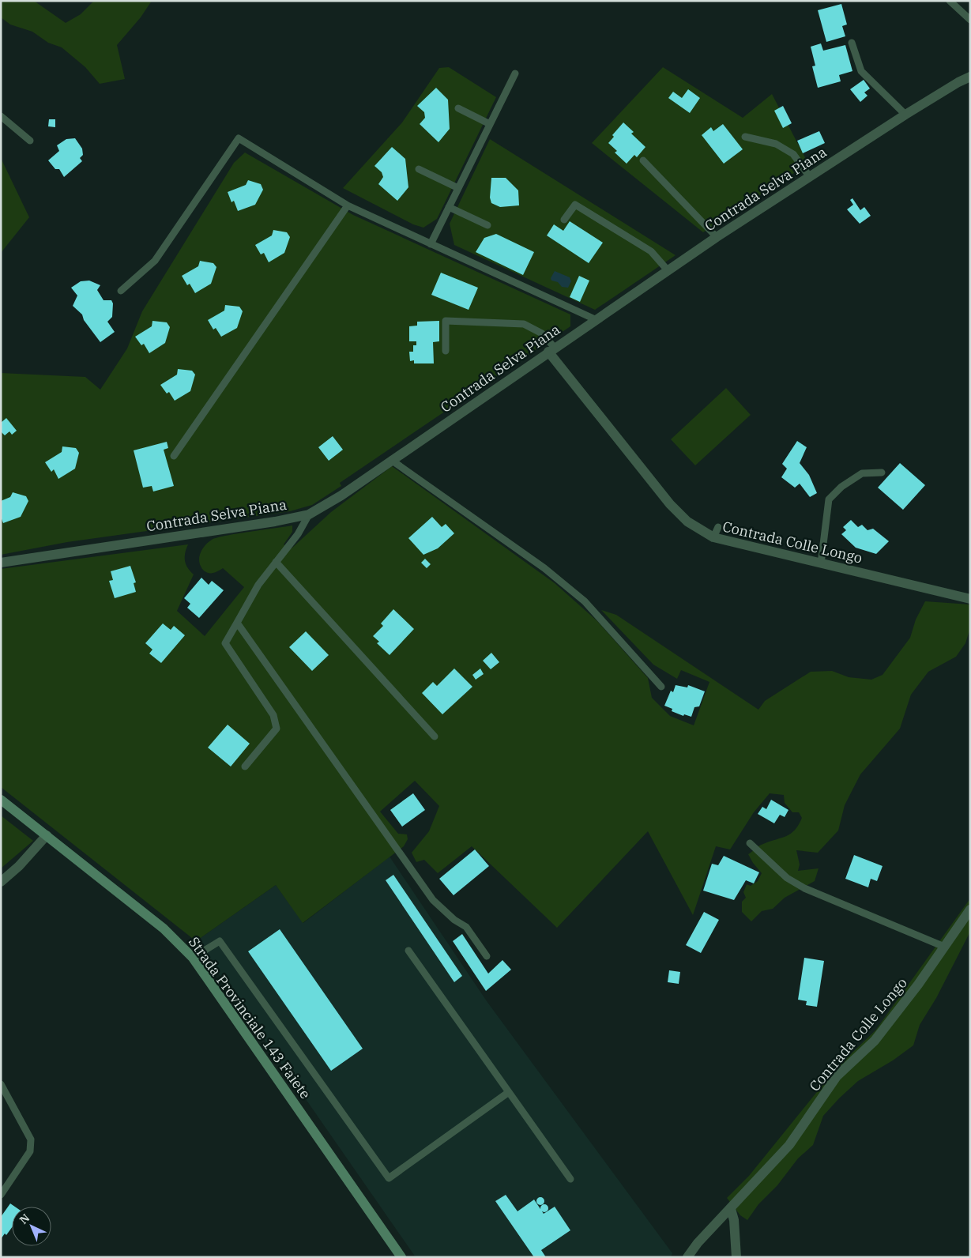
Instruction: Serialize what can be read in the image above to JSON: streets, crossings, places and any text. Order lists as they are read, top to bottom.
{
  "streets": {
    "main road": ["Strada Provinciale 143 Faiete"],
    "street": ["Contrada Selva Piana", "Contrada Colle Longo"]
  },
  "crossings": [
    ["Contrada Selva Piana", "Contrada Colle Longo"]
  ],
  "north": "top left"
}
